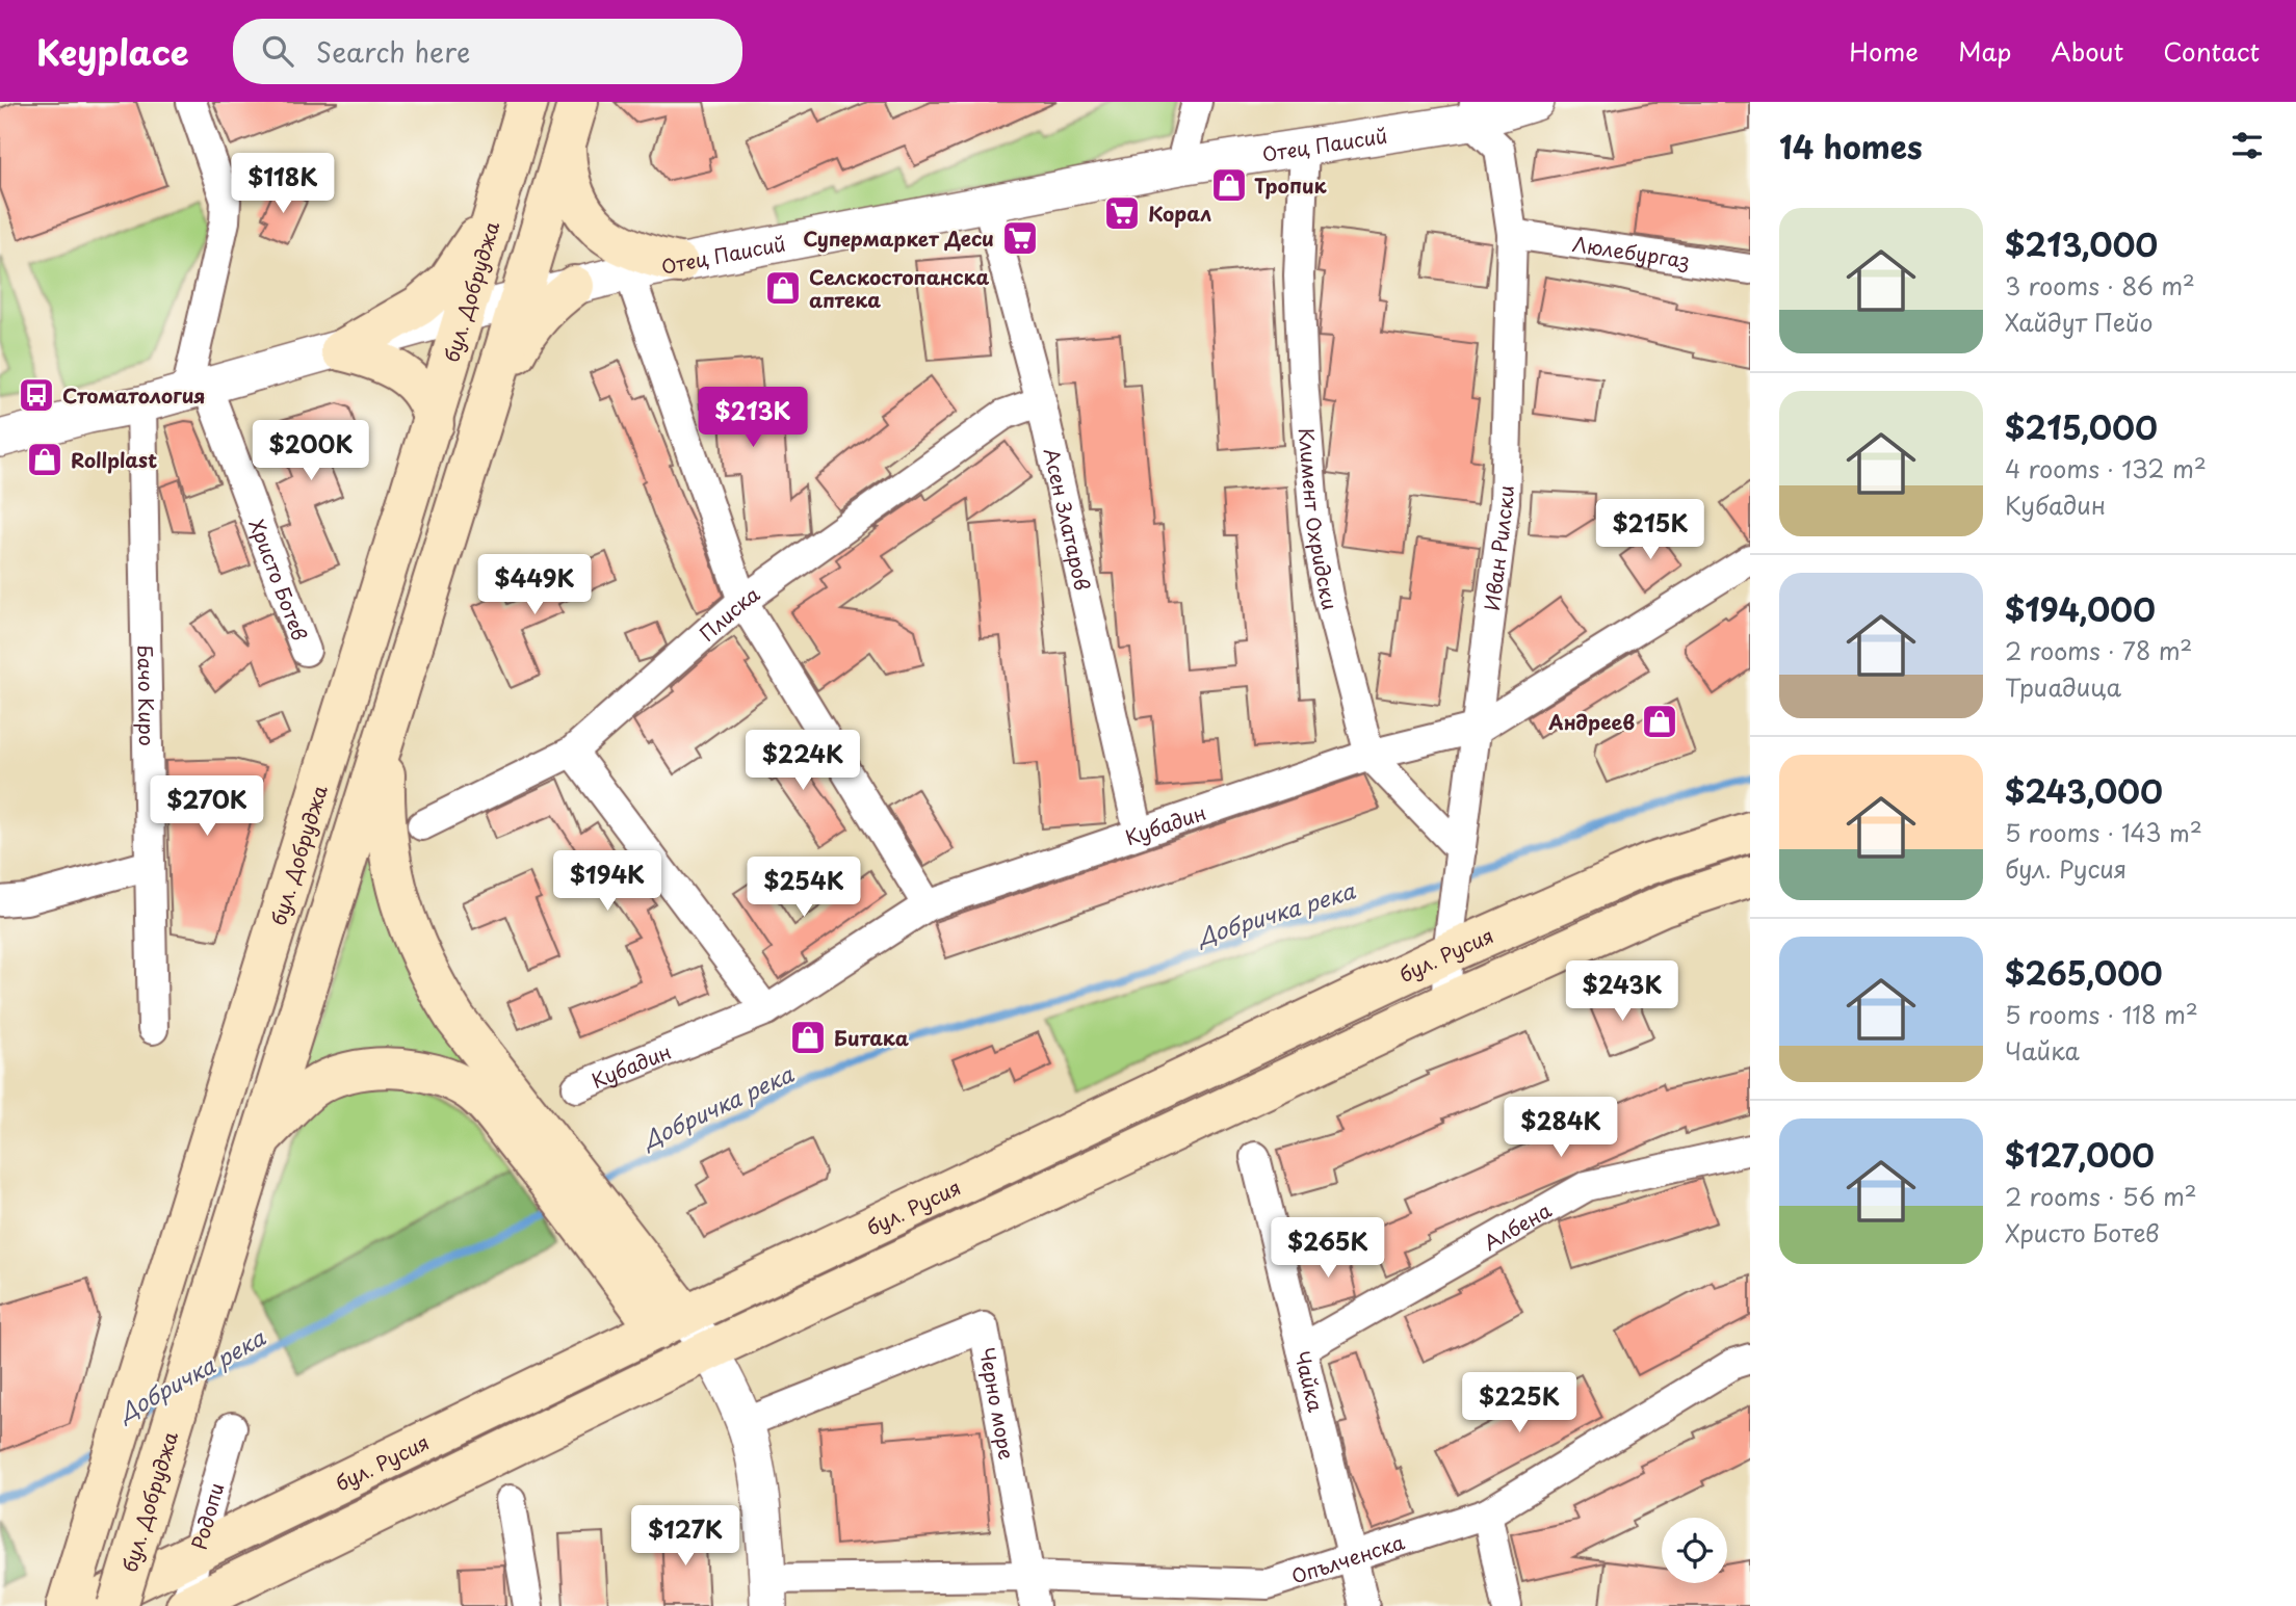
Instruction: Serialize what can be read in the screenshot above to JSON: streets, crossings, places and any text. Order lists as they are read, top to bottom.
{
  "streets": {
    "main road": ["бул. Добруджа", "бул. Русия"],
    "street": [
      "Отец Паисий",
      "Люлебургаз",
      "Асен Златаров",
      "Климент Охридски",
      "Иван Рилски",
      "Христо Ботев",
      "Плиска",
      "Бачо Киро",
      "Кубадин",
      "Албена",
      "Чайка",
      "Черно море",
      "Родопи",
      "Опълченска"
    ]
  },
  "crossings": [
    ["Отец Паисий", "бул. Добруджа"],
    ["Отец Паисий", "Асен Златаров"],
    ["Отец Паисий", "Климент Охридски"],
    ["Отец Паисий", "Иван Рилски"],
    ["Отец Паисий", "Христо Ботев"],
    ["Отец Паисий", "Бачо Киро"],
    ["Люлебургаз", "Иван Рилски"],
    ["Асен Златаров", "Плиска"],
    ["Асен Златаров", "Кубадин"],
    ["Климент Охридски", "Иван Рилски"],
    ["Климент Охридски", "Кубадин"],
    ["Иван Рилски", "Кубадин"],
    ["Иван Рилски", "бул. Русия"],
    ["бул. Русия", "Родопи"],
    ["Албена", "Чайка"],
    ["Чайка", "Опълченска"],
    ["Черно море", "Опълченска"]
  ],
  "water": ["Добричка река"],
  "places": {
    "shop": [
      "Тропик",
      "Селскостопанска аптека",
      "Rollplast",
      "Андреев",
      "Битака"
    ],
    "supermarket": ["Корал", "Супермаркет Деси"],
    "bus stop": ["Стоматология"]
  },
  "page": {
    "header": "Keyplace",
    "search": "Search here",
    "nav": [
      "Home",
      "Map",
      "About",
      "Contact"
    ],
    "heading": "14 homes",
    "price": [
      "$118K",
      "$213K",
      "$200K",
      "$215K",
      "$449K",
      "$224K",
      "$270K",
      "$194K",
      "$254K",
      "$243K",
      "$284K",
      "$265K",
      "$225K",
      "$127K"
    ],
    "list": [
      {
        "name": "$213,000",
        "note": "3 rooms · 86 m² · Хайдут Пейо"
      },
      {
        "name": "$215,000",
        "note": "4 rooms · 132 m² · Кубадин"
      },
      {
        "name": "$194,000",
        "note": "2 rooms · 78 m² · Триадица"
      },
      {
        "name": "$243,000",
        "note": "5 rooms · 143 m² · бул. Русия"
      },
      {
        "name": "$265,000",
        "note": "5 rooms · 118 m² · Чайка"
      },
      {
        "name": "$127,000",
        "note": "2 rooms · 56 m² · Христо Ботев"
      }
    ]
  }
}
